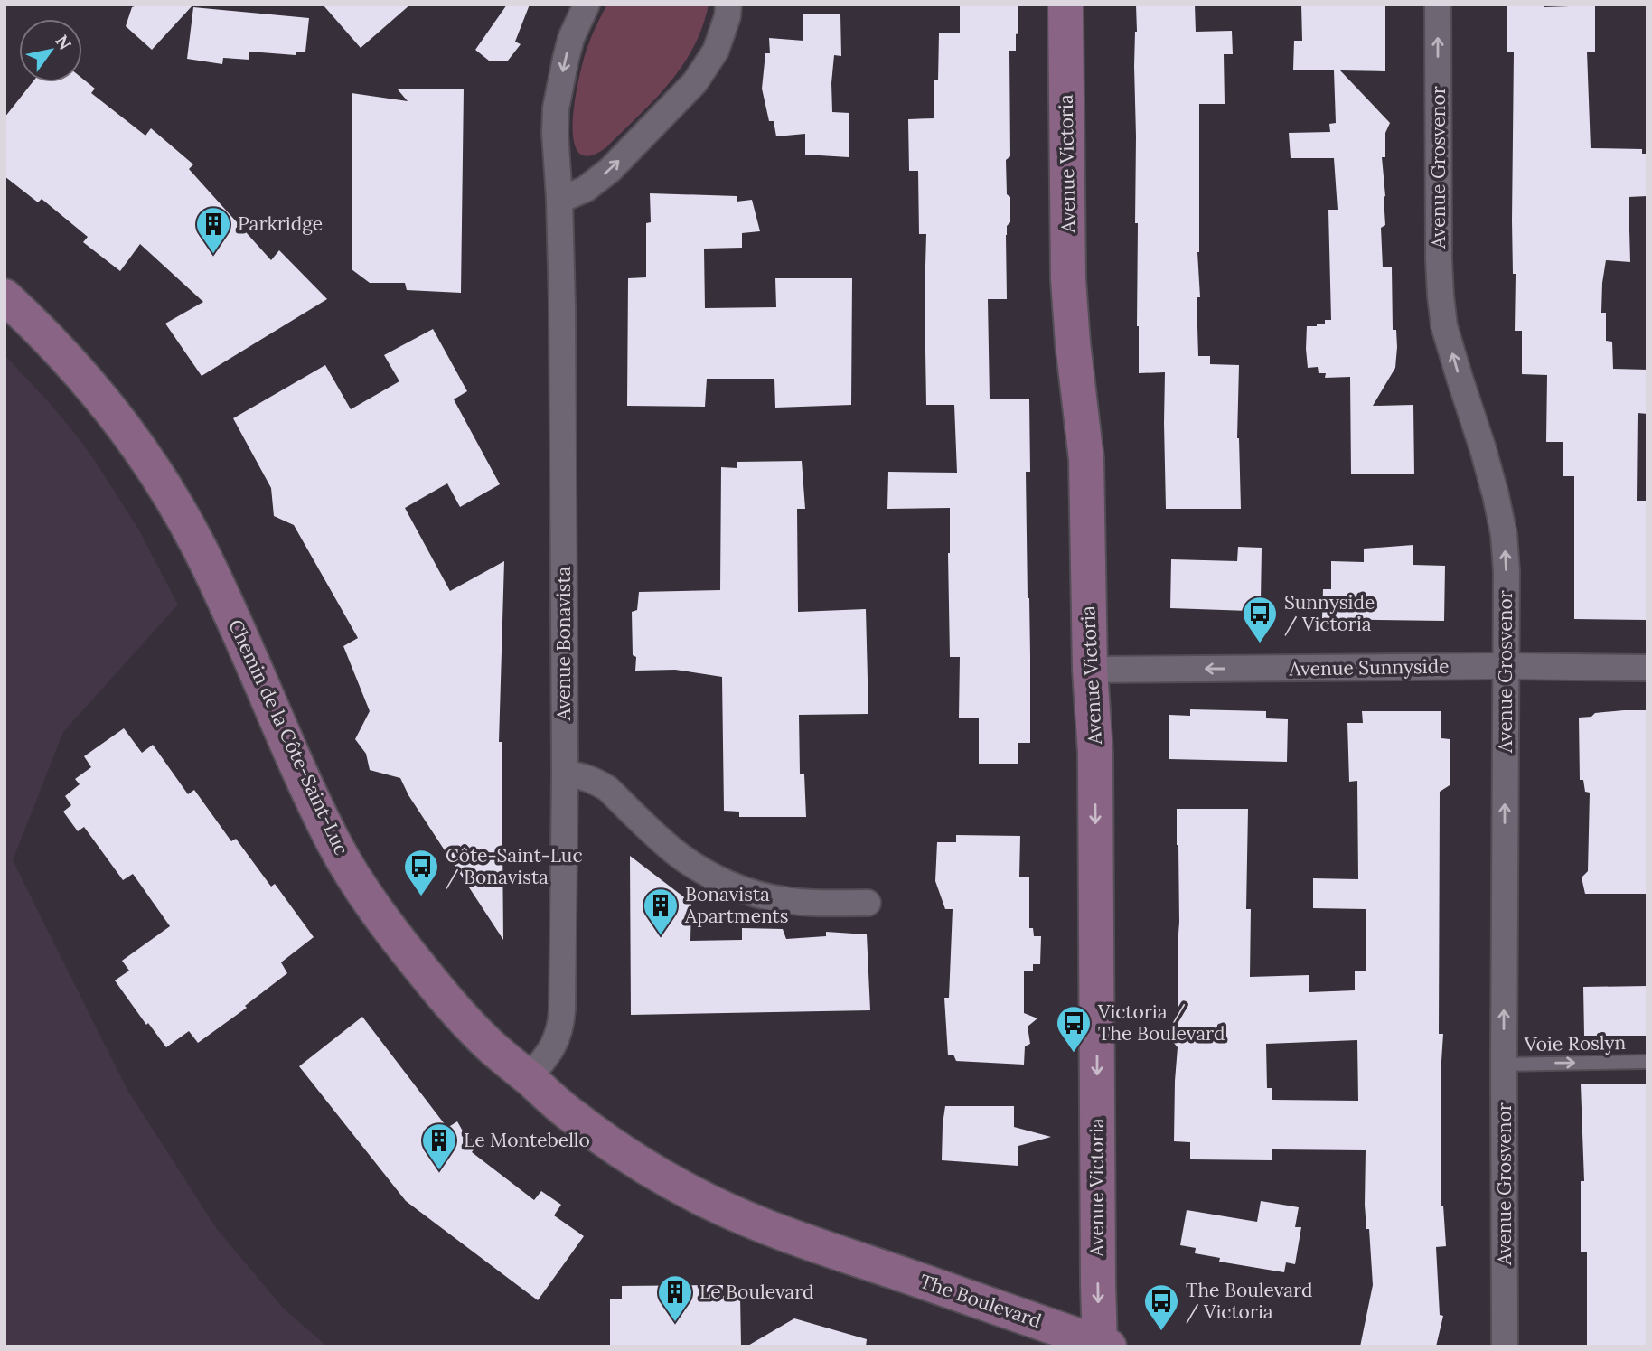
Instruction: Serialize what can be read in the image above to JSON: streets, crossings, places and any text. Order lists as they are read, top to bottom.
{
  "streets": {
    "main road": ["Avenue Victoria", "Chemin de la Côte-Saint-Luc", "The Boulevard"],
    "street": ["Avenue Grosvenor", "Avenue Bonavista", "Avenue Sunnyside"],
    "lane": ["Voie Roslyn"]
  },
  "crossings": [
    ["Avenue Victoria", "Avenue Sunnyside"],
    ["Avenue Victoria", "The Boulevard"],
    ["Avenue Grosvenor", "Avenue Sunnyside"],
    ["Avenue Grosvenor", "Voie Roslyn"],
    ["Avenue Bonavista", "Chemin de la Côte-Saint-Luc"],
    ["Chemin de la Côte-Saint-Luc", "The Boulevard"]
  ],
  "one_way": [
    "Avenue Victoria",
    "Avenue Grosvenor",
    "Avenue Sunnyside",
    "Voie Roslyn"
  ],
  "places": {
    "building": [
      "Parkridge",
      "Bonavista Apartments",
      "Le Montebello",
      "Le Boulevard"
    ],
    "bus stop": [
      "Sunnyside / Victoria",
      "Côte-Saint-Luc / Bonavista",
      "Victoria / The Boulevard",
      "The Boulevard / Victoria"
    ]
  },
  "north": "top right"
}
